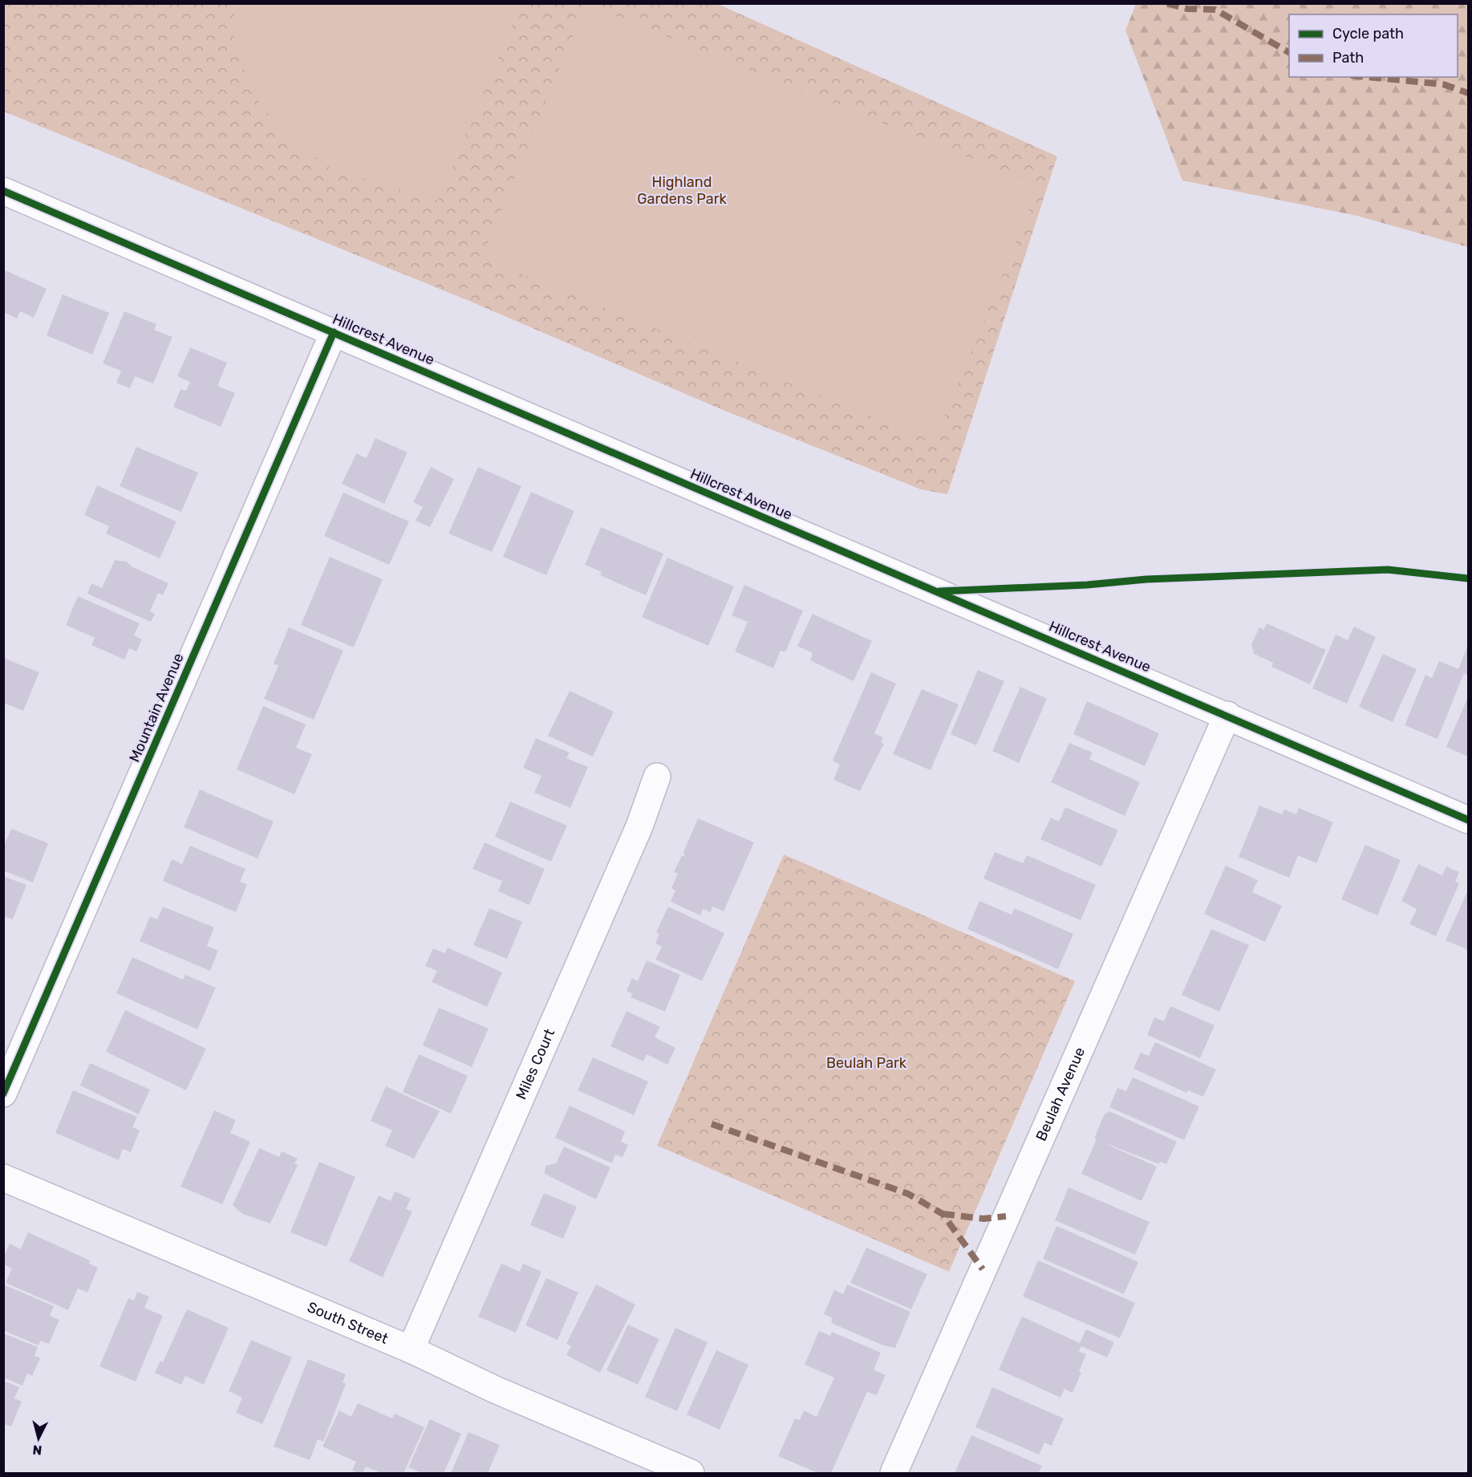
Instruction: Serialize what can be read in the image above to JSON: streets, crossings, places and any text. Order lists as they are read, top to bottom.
{
  "streets": {
    "street": [
      "Hillcrest Avenue",
      "Mountain Avenue",
      "Miles Court",
      "Beulah Avenue",
      "South Street"
    ]
  },
  "crossings": [
    ["Hillcrest Avenue", "Mountain Avenue"],
    ["Hillcrest Avenue", "Beulah Avenue"],
    ["Miles Court", "South Street"]
  ],
  "parks": ["Highland Gardens Park", "Beulah Park"],
  "legend": ["Cycle path", "Path"],
  "north": "bottom"
}
